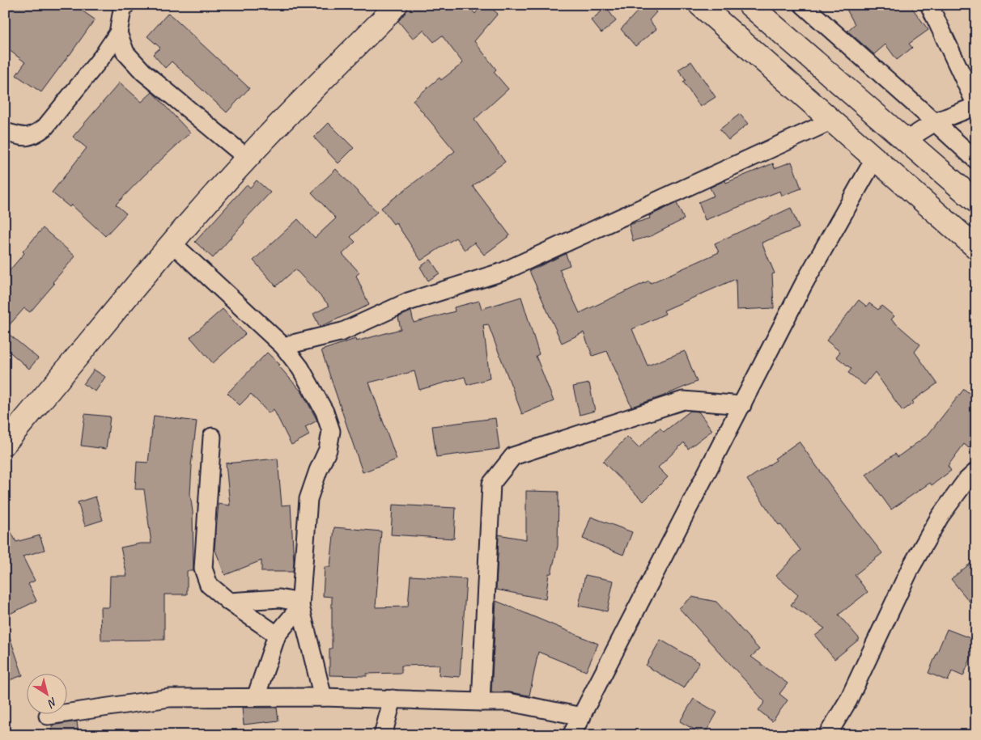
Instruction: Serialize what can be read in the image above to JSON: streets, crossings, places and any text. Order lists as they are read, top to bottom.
{
  "north": "bottom right"
}
